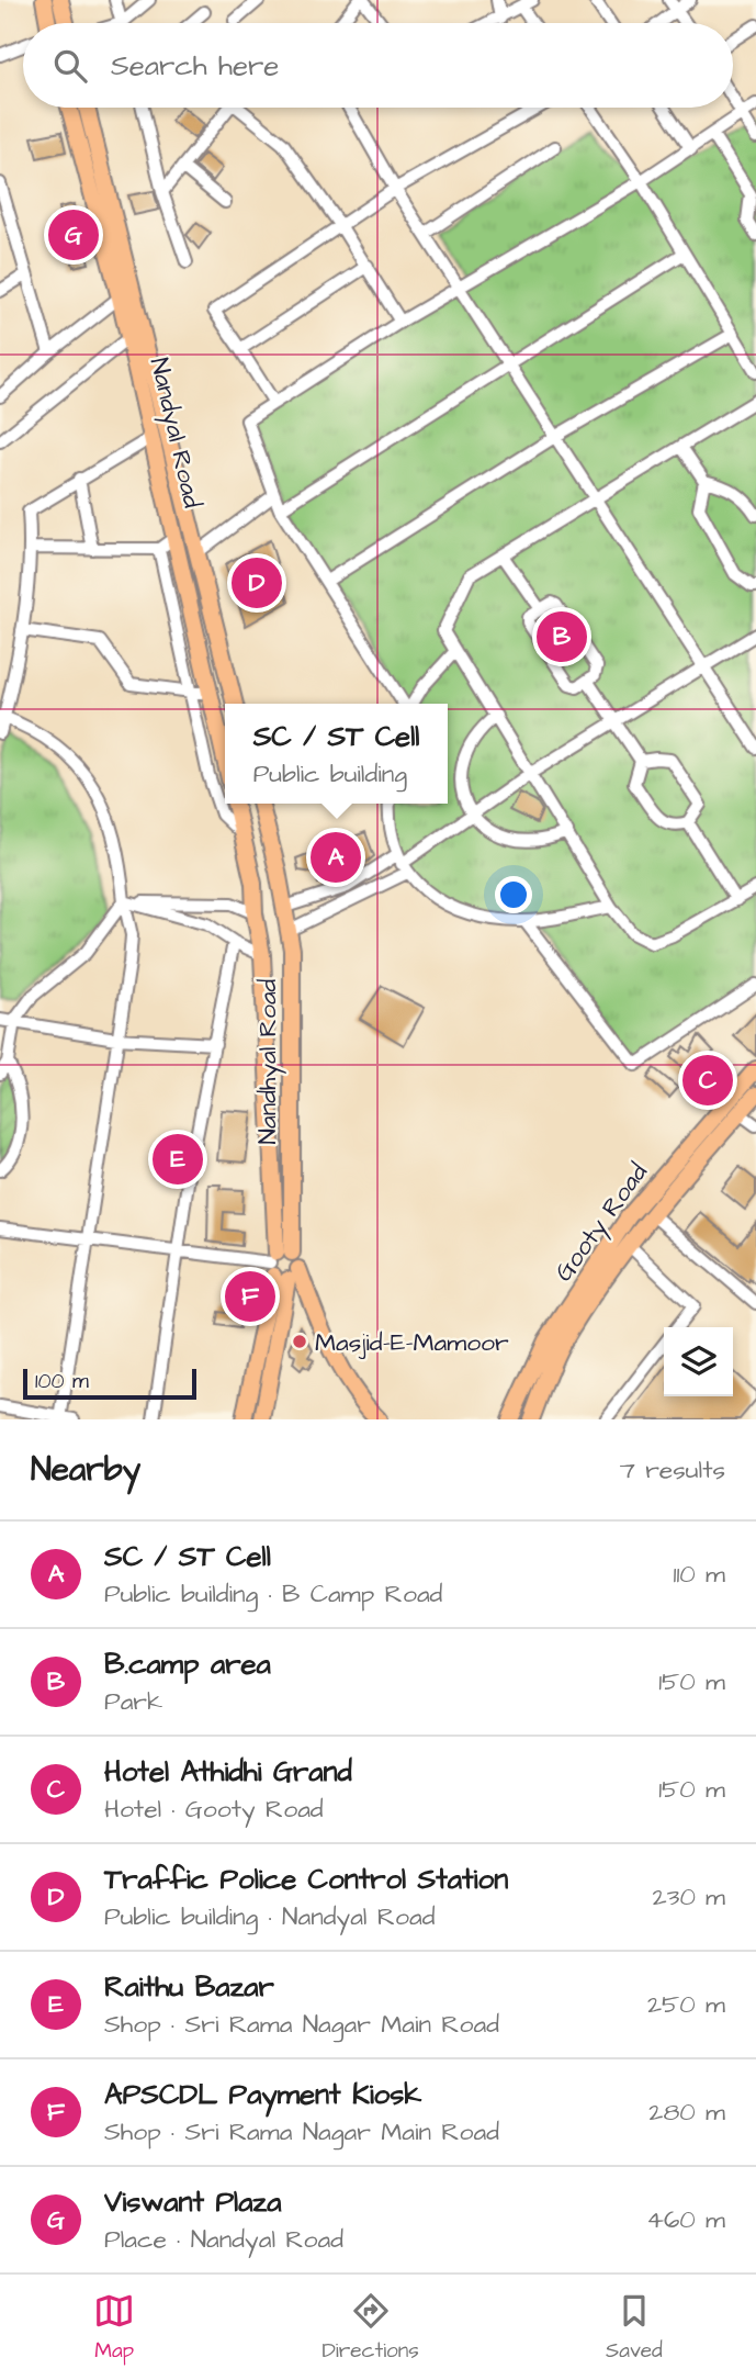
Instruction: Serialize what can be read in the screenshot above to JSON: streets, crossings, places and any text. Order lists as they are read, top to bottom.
{
  "streets": {
    "main road": ["Nandyal Road", "Nandhyal Road", "Gooty Road"]
  },
  "places": ["Masjid-E-Mamoor"],
  "scale_bar": "100 m",
  "page": {
    "search": "Search here",
    "pins": [
      "G",
      "D",
      "B",
      "A",
      "C",
      "E",
      "F"
    ],
    "popup": ["SC / ST Cell", "Public building"],
    "scale": "100 m",
    "heading": ["Nearby", "7 results"],
    "list": [
      {
        "mark": "A",
        "name": "SC / ST Cell",
        "note": "Public building · B Camp Road",
        "value": "110 m"
      },
      {
        "mark": "B",
        "name": "B.camp area",
        "note": "Park",
        "value": "150 m"
      },
      {
        "mark": "C",
        "name": "Hotel Athidhi Grand",
        "note": "Hotel · Gooty Road",
        "value": "150 m"
      },
      {
        "mark": "D",
        "name": "Traffic Police Control Station",
        "note": "Public building · Nandyal Road",
        "value": "230 m"
      },
      {
        "mark": "E",
        "name": "Raithu Bazar",
        "note": "Shop · Sri Rama Nagar Main Road",
        "value": "250 m"
      },
      {
        "mark": "F",
        "name": "APSCDL Payment Kiosk",
        "note": "Shop · Sri Rama Nagar Main Road",
        "value": "280 m"
      },
      {
        "mark": "G",
        "name": "Viswant Plaza",
        "note": "Place · Nandyal Road",
        "value": "460 m"
      }
    ],
    "nav": ["Map", "Directions", "Saved"]
  }
}
